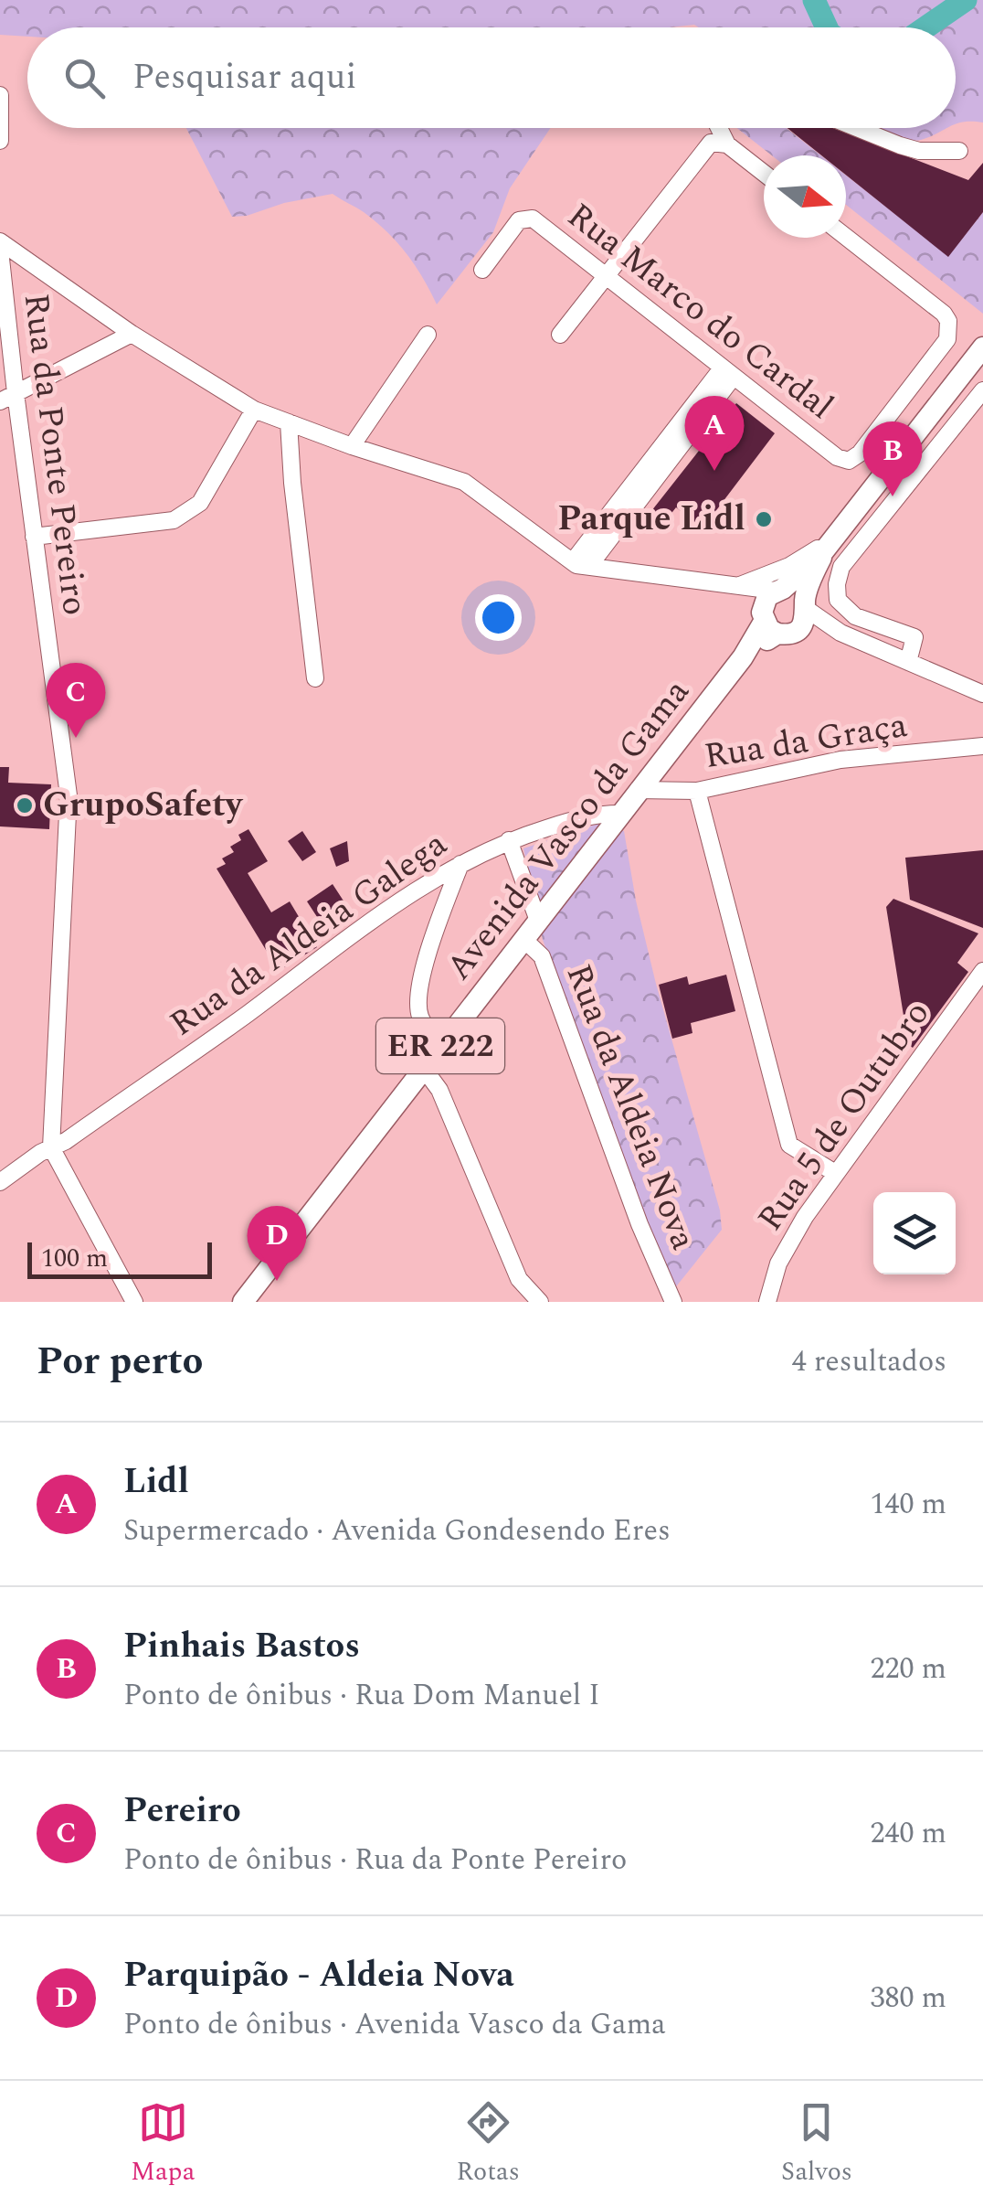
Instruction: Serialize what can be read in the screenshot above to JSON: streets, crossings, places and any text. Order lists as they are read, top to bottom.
{
  "streets": {
    "main road": ["Avenida Vasco da Gama", "ER 222"],
    "street": [
      "Rua Marco do Cardal",
      "Rua da Ponte Pereiro",
      "Rua da Graça",
      "Rua da Aldeia Galega",
      "Rua da Aldeia Nova",
      "Rua 5 de Outubro"
    ]
  },
  "crossings": [
    ["Rua da Ponte Pereiro", "Rua da Aldeia Galega"],
    ["Rua da Graça", "Avenida Vasco da Gama"],
    ["Avenida Vasco da Gama", "Rua da Aldeia Galega"],
    ["Avenida Vasco da Gama", "Rua da Aldeia Nova"]
  ],
  "places": ["Parque Lidl", "GrupoSafety"],
  "scale_bar": "100 m",
  "north": "right",
  "page": {
    "search": "Pesquisar aqui",
    "pins": [
      "A",
      "B",
      "C",
      "D"
    ],
    "scale": "100 m",
    "heading": ["Por perto", "4 resultados"],
    "list": [
      {
        "mark": "A",
        "name": "Lidl",
        "note": "Supermercado · Avenida Gondesendo Eres",
        "value": "140 m"
      },
      {
        "mark": "B",
        "name": "Pinhais Bastos",
        "note": "Ponto de ônibus · Rua Dom Manuel I",
        "value": "220 m"
      },
      {
        "mark": "C",
        "name": "Pereiro",
        "note": "Ponto de ônibus · Rua da Ponte Pereiro",
        "value": "240 m"
      },
      {
        "mark": "D",
        "name": "Parquipão - Aldeia Nova",
        "note": "Ponto de ônibus · Avenida Vasco da Gama",
        "value": "380 m"
      }
    ],
    "nav": ["Mapa", "Rotas", "Salvos"]
  }
}
